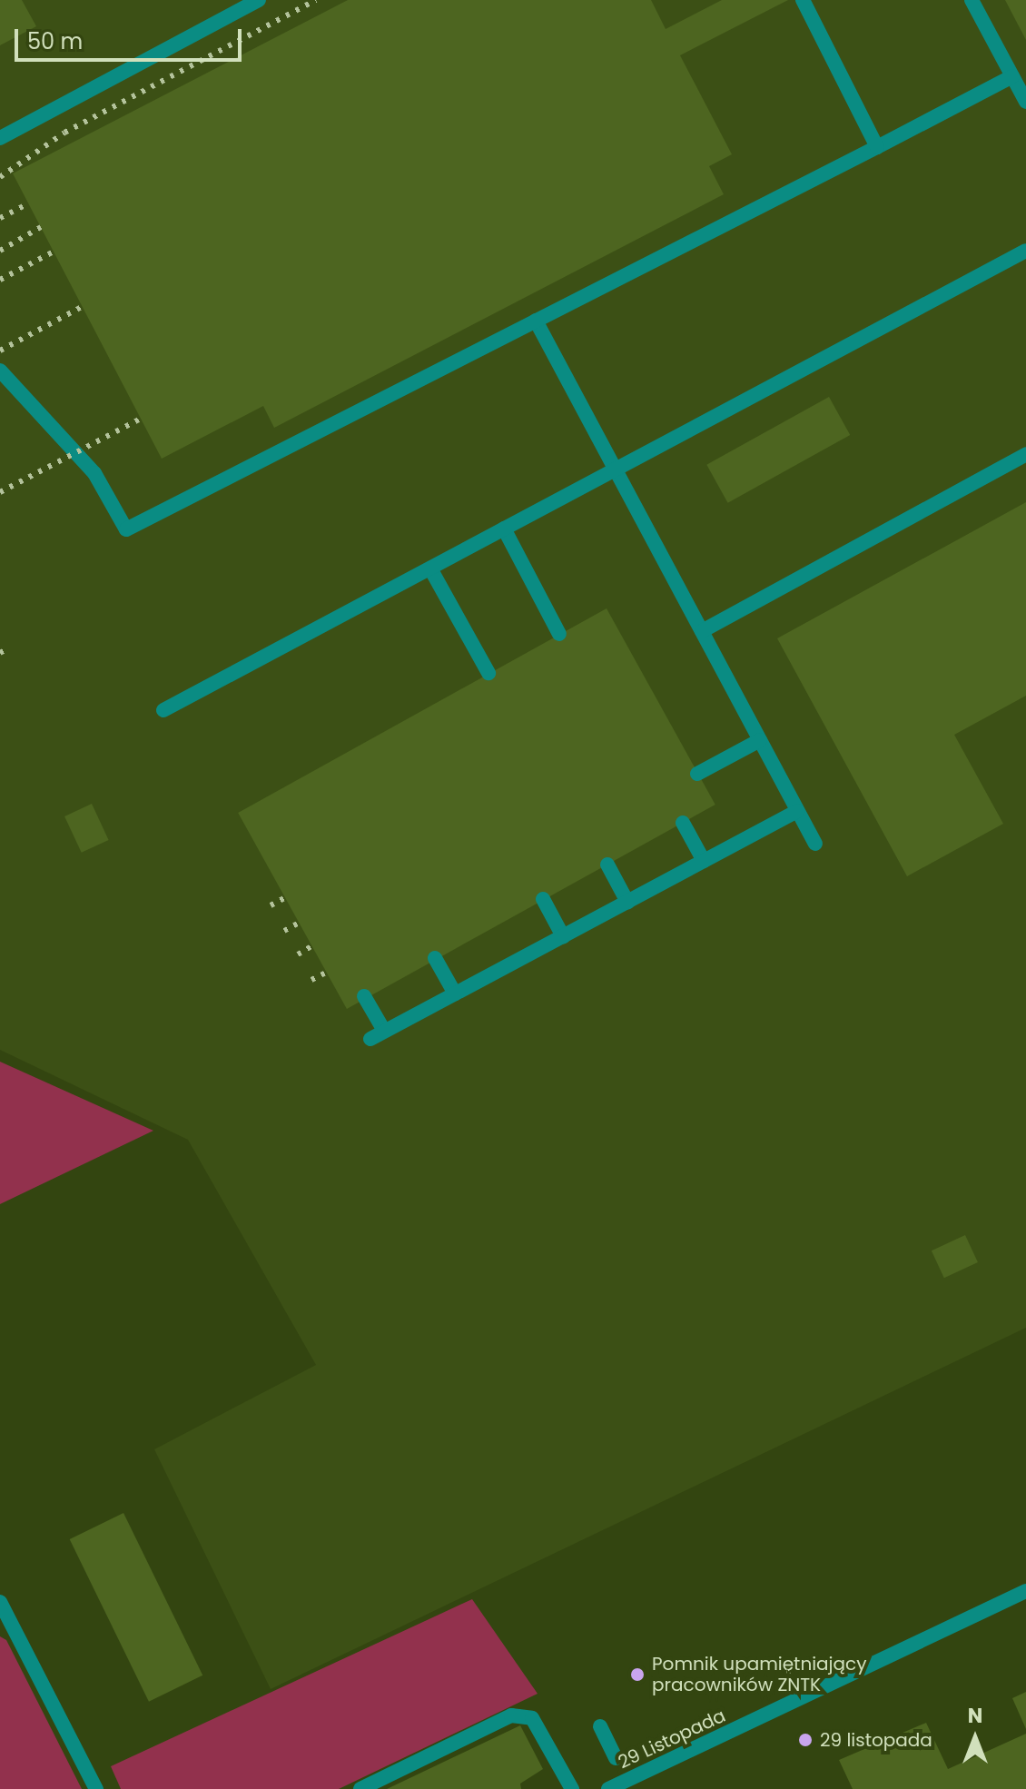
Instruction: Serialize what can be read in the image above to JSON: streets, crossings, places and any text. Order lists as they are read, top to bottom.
{
  "streets": {
    "street": ["29 Listopada"]
  },
  "places": ["Pomnik upamiętniający pracowników ZNTK", "29 listopada"],
  "scale_bar": "50 m",
  "north": "top"
}
